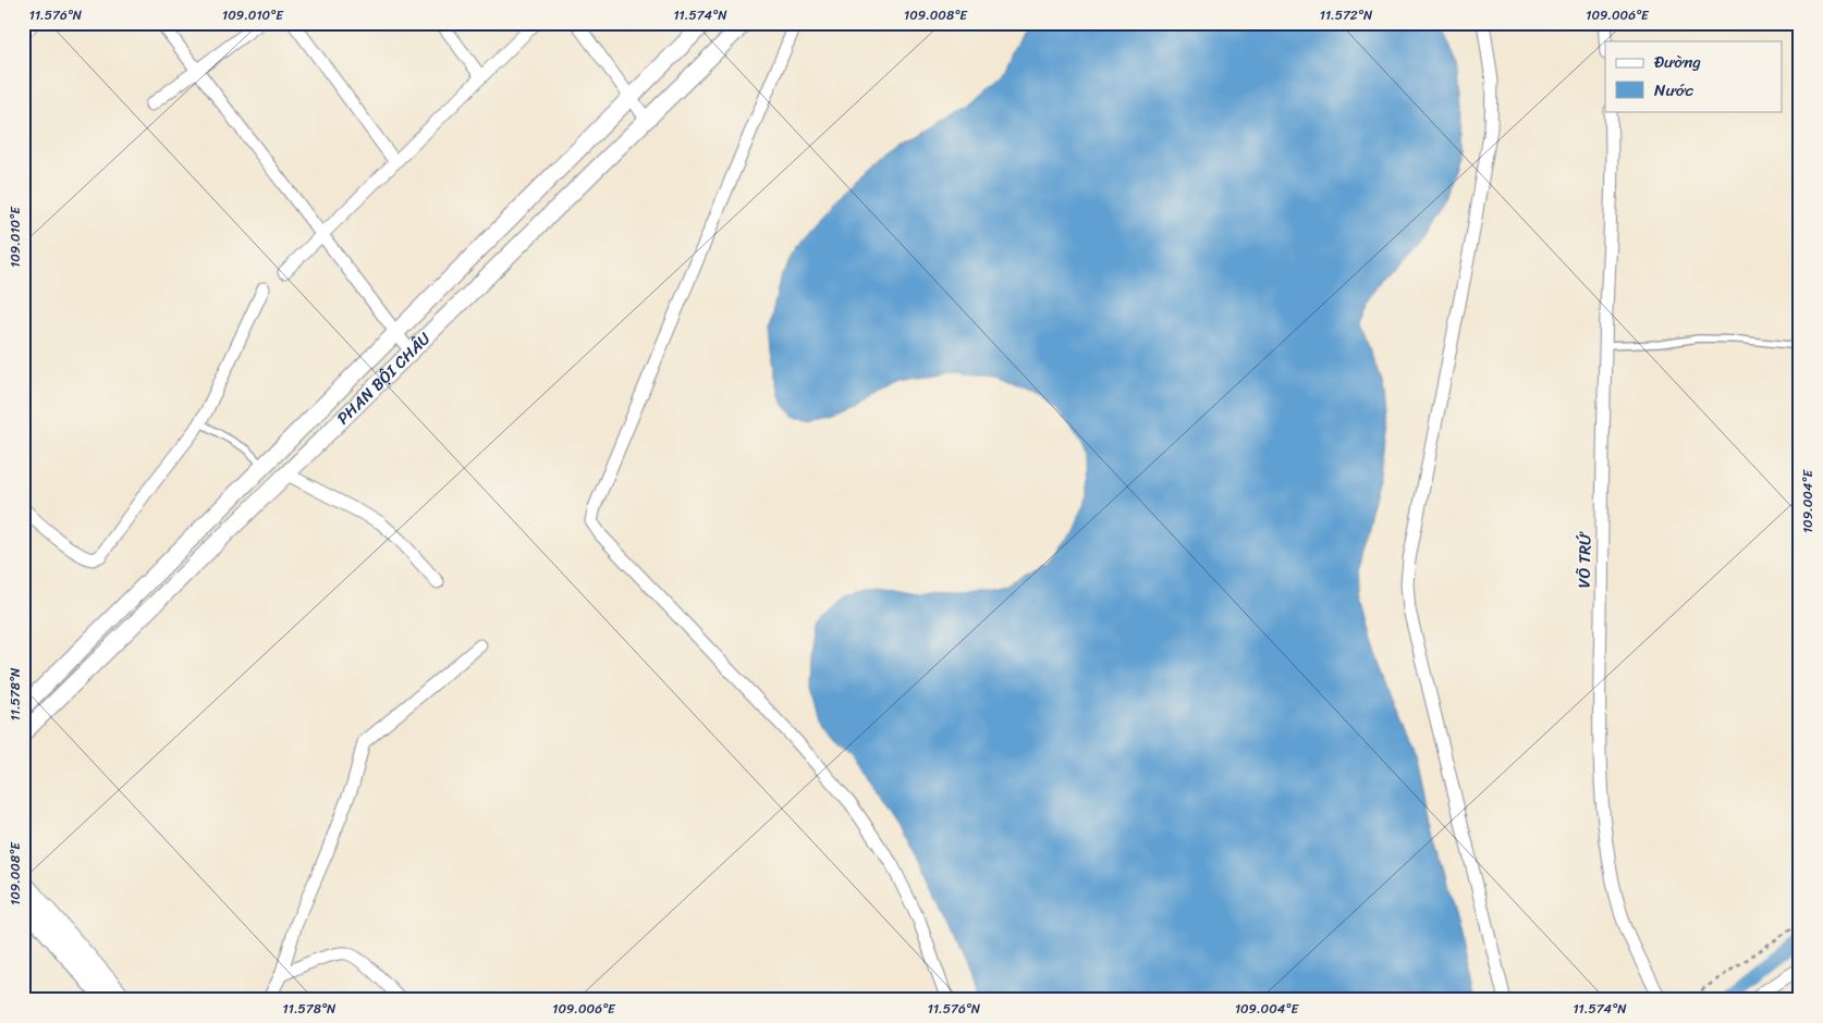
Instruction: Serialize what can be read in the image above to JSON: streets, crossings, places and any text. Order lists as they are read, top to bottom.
{
  "streets": {
    "street": ["PHAN BỘI CHÂU", "VÕ TRỨ"]
  },
  "legend": ["Đường", "Nước"],
  "coordinates": [
    "11.576°N",
    "109.010°E",
    "11.574°N",
    "109.008°E",
    "11.572°N",
    "109.006°E",
    "109.004°E",
    "11.578°N"
  ]
}
